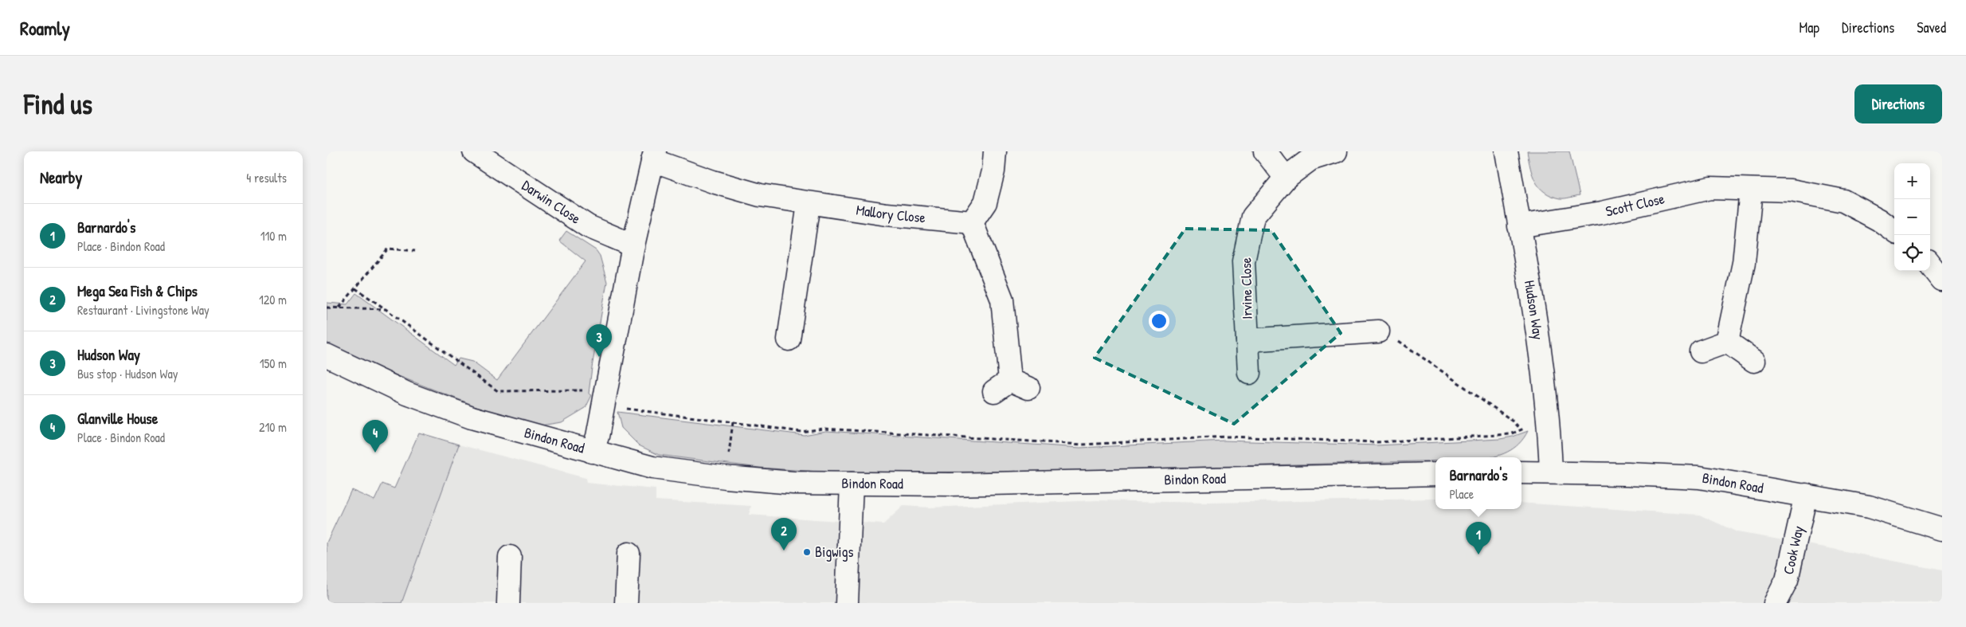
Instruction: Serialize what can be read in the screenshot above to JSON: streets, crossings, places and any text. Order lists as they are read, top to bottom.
{
  "streets": {
    "street": [
      "Darwin Close",
      "Scott Close",
      "Mallory Close",
      "Irvine Close",
      "Hudson Way",
      "Bindon Road",
      "Cook Way"
    ]
  },
  "crossings": [
    ["Scott Close", "Hudson Way"],
    ["Hudson Way", "Bindon Road"],
    ["Bindon Road", "Cook Way"]
  ],
  "places": ["Bigwigs"],
  "page": {
    "header": "Roamly",
    "nav": ["Map", "Directions", "Saved"],
    "buttons": "Directions",
    "title": "Find us",
    "heading": ["Nearby", "4 results"],
    "map_buttons": ["+", "−"],
    "list": [
      {
        "mark": "1",
        "name": "Barnardo's",
        "note": "Place · Bindon Road",
        "value": "110 m"
      },
      {
        "mark": "2",
        "name": "Mega Sea Fish & Chips",
        "note": "Restaurant · Livingstone Way",
        "value": "120 m"
      },
      {
        "mark": "3",
        "name": "Hudson Way",
        "note": "Bus stop · Hudson Way",
        "value": "150 m"
      },
      {
        "mark": "4",
        "name": "Glanville House",
        "note": "Place · Bindon Road",
        "value": "210 m"
      }
    ],
    "pins": [
      "3",
      "4",
      "2",
      "1"
    ],
    "popup": ["Barnardo's", "Place"]
  }
}
